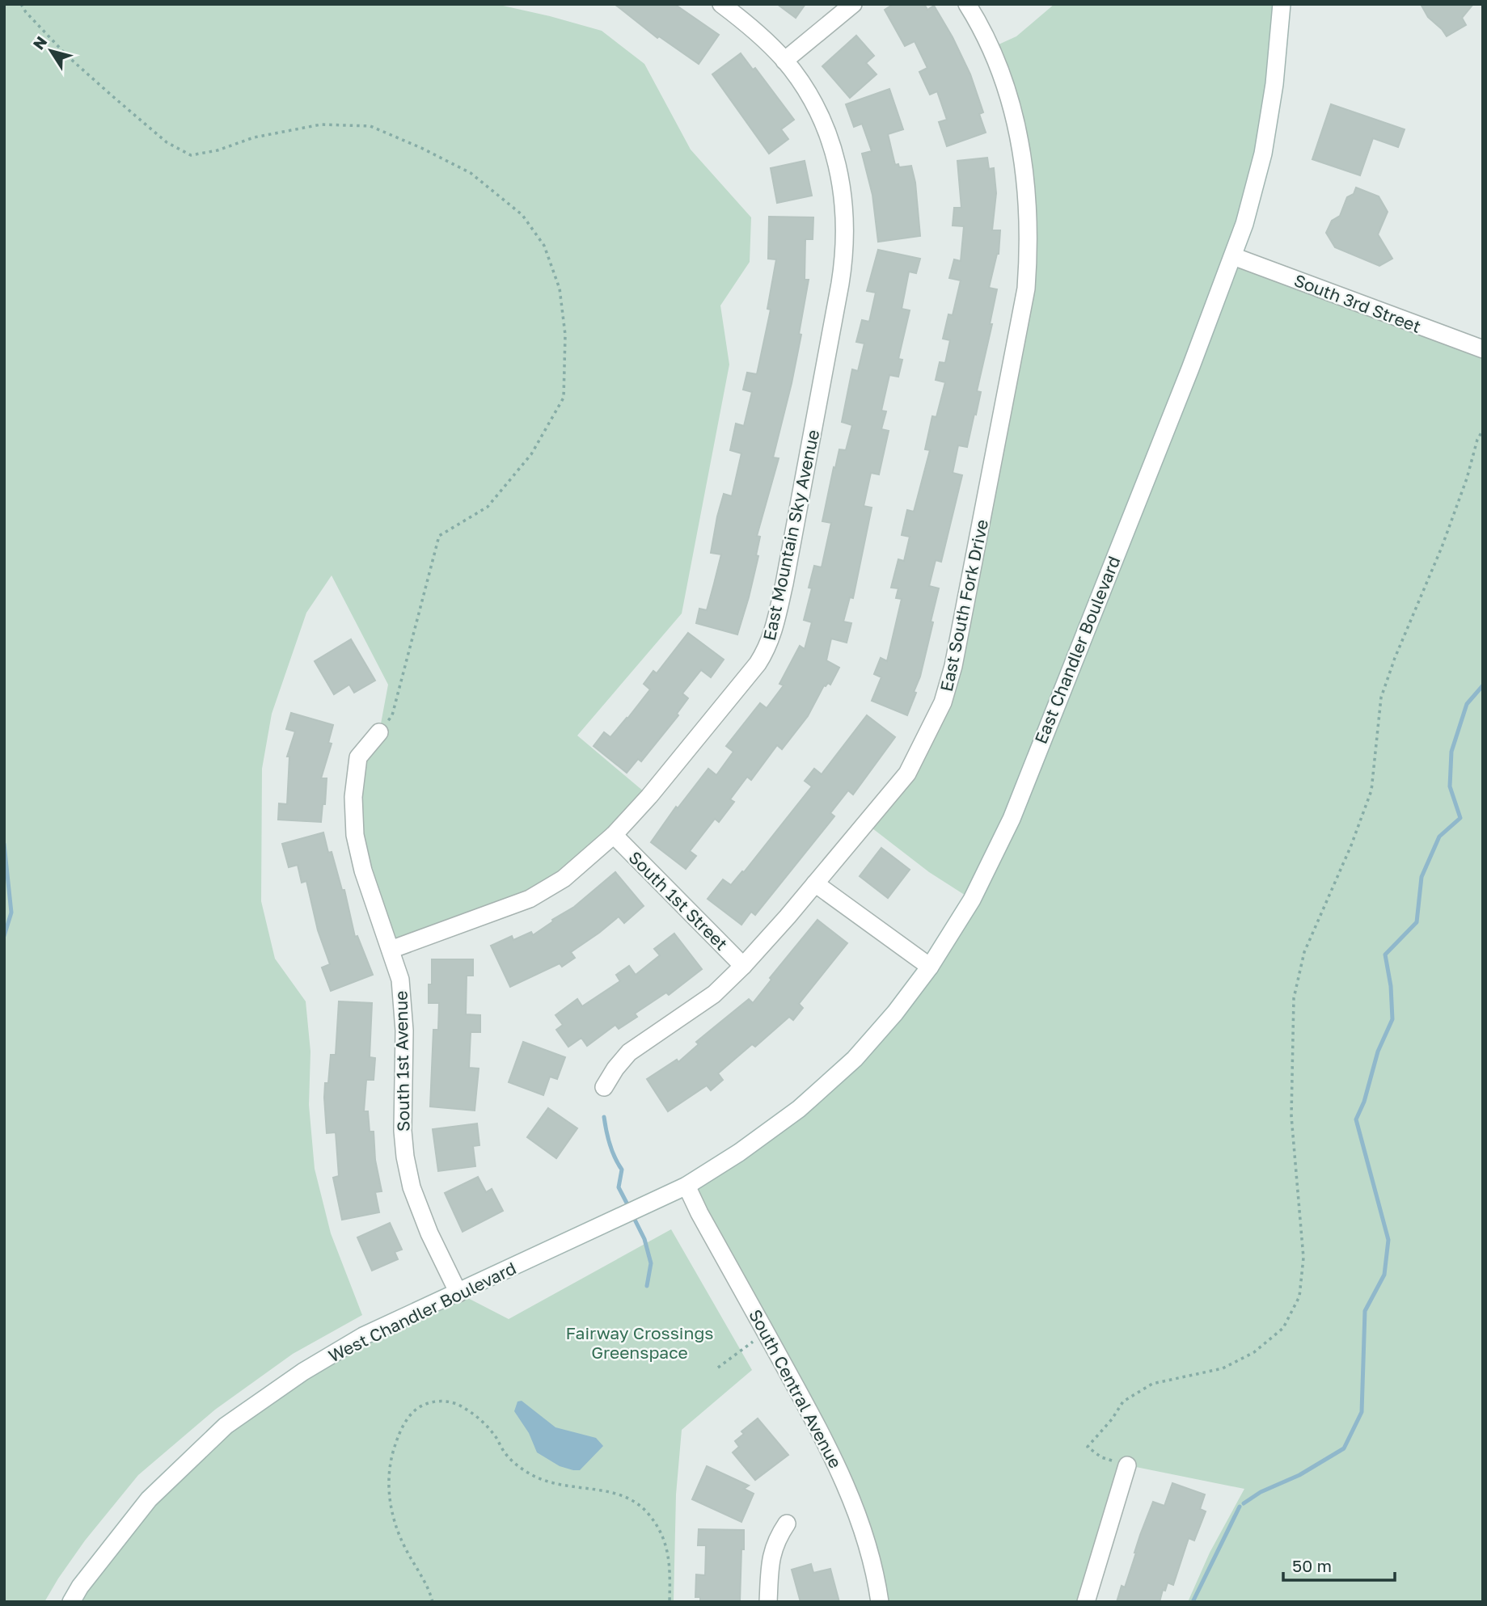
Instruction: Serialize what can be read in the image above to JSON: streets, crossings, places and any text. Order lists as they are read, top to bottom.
{
  "streets": {
    "street": [
      "South 3rd Street",
      "East Mountain Sky Avenue",
      "East South Fork Drive",
      "East Chandler Boulevard",
      "South 1st Street",
      "South 1st Avenue",
      "West Chandler Boulevard",
      "South Central Avenue"
    ]
  },
  "crossings": [
    ["South 3rd Street", "East Chandler Boulevard"],
    ["East Mountain Sky Avenue", "South 1st Street"],
    ["East Mountain Sky Avenue", "South 1st Avenue"],
    ["East South Fork Drive", "South 1st Street"],
    ["East Chandler Boulevard", "West Chandler Boulevard"],
    ["East Chandler Boulevard", "South Central Avenue"],
    ["South 1st Avenue", "West Chandler Boulevard"],
    ["West Chandler Boulevard", "South Central Avenue"]
  ],
  "parks": ["Fairway Crossings Greenspace"],
  "scale_bar": "50 m",
  "north": "top left"
}
